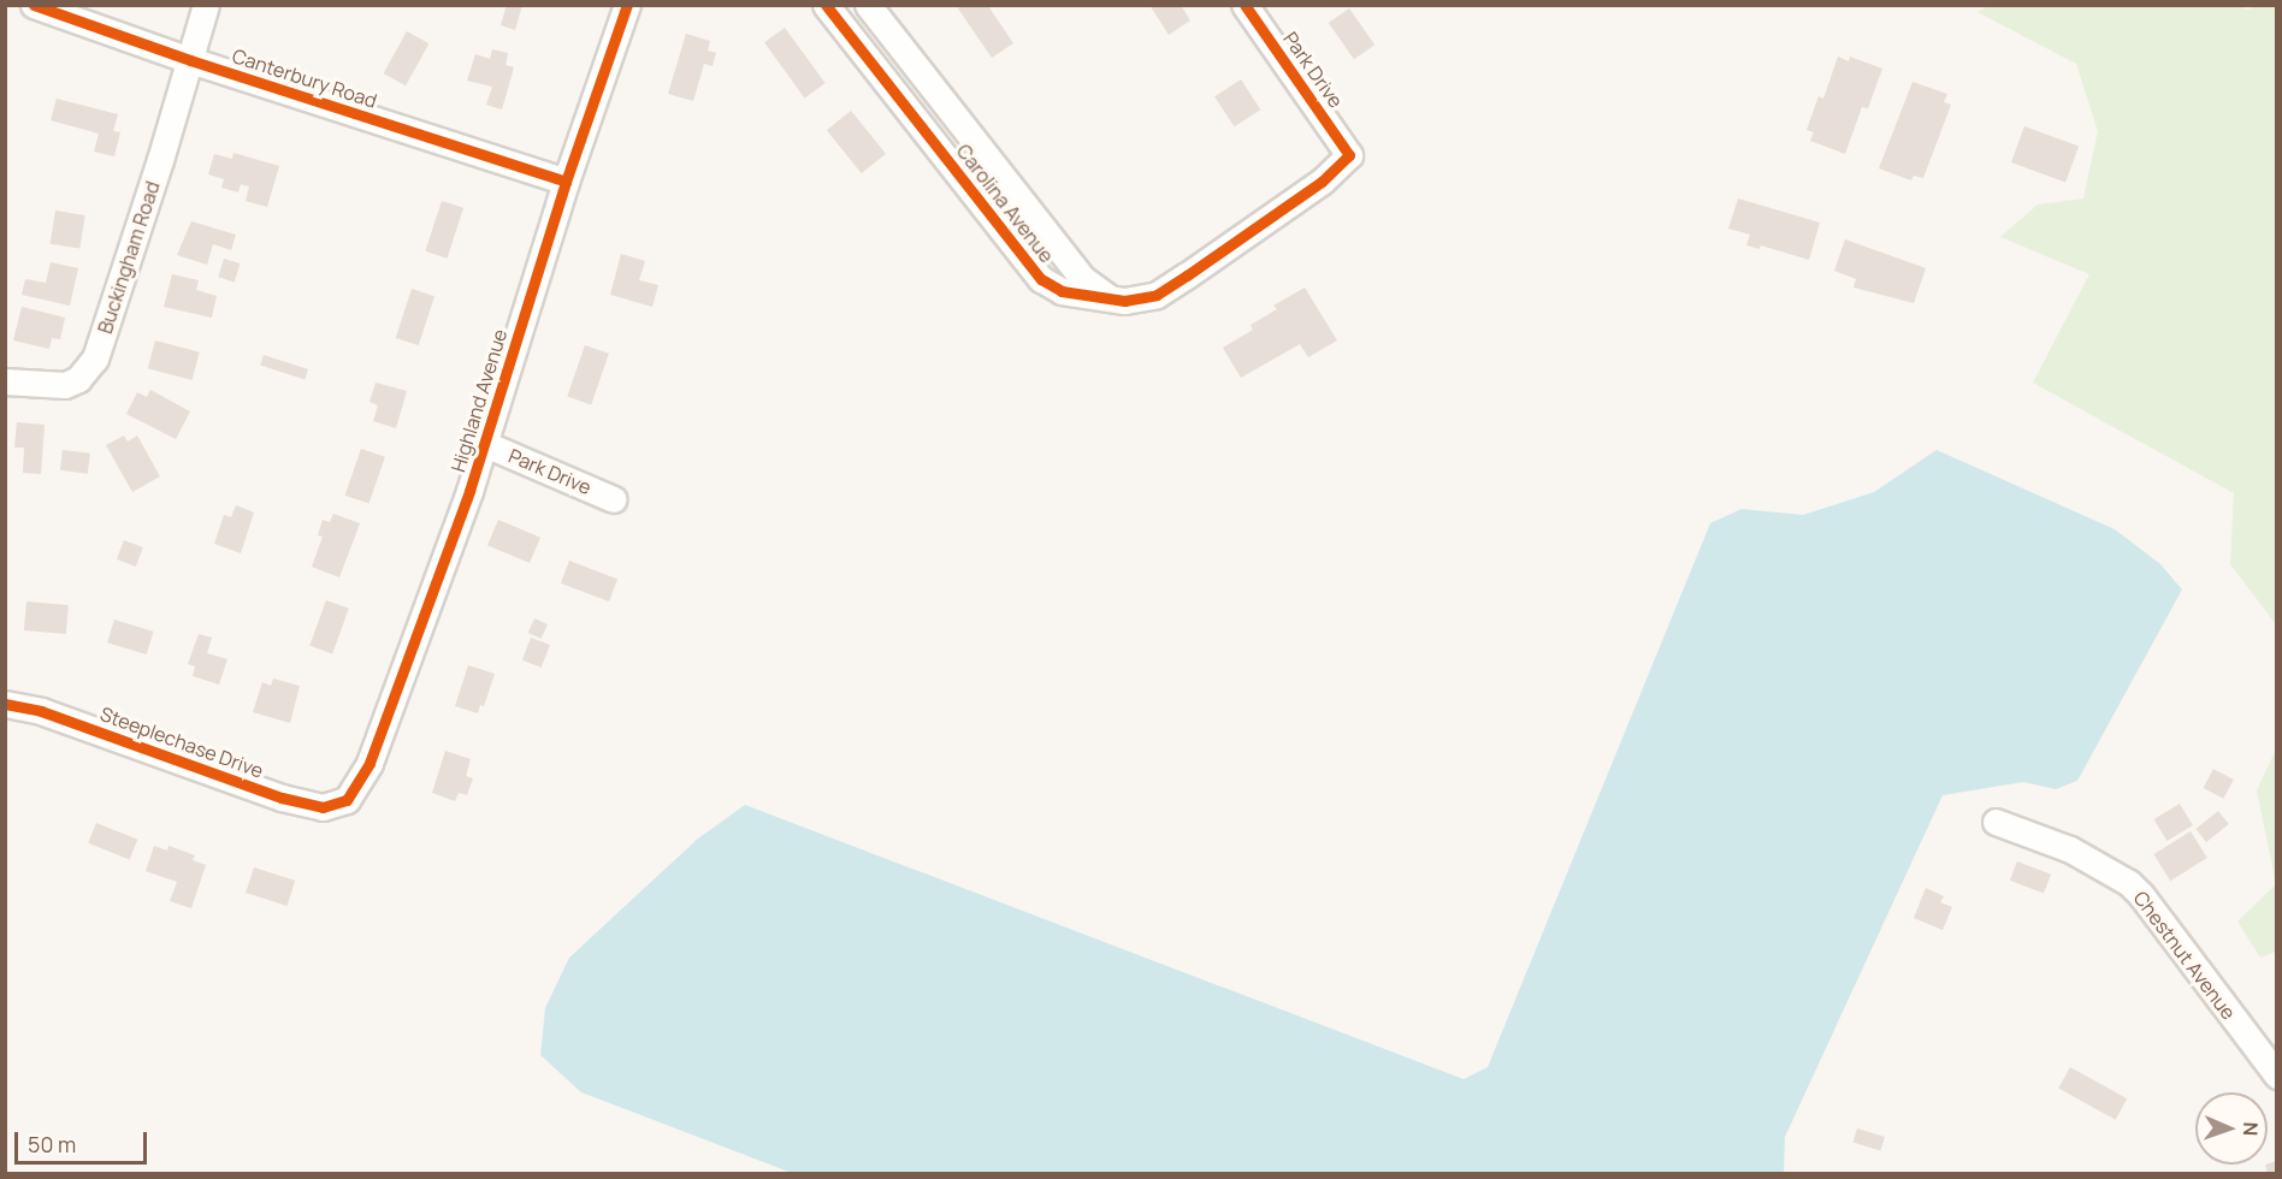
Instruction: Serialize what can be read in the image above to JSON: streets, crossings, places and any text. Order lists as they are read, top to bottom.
{
  "streets": {
    "street": [
      "Park Drive",
      "Canterbury Road",
      "Carolina Avenue",
      "Buckingham Road",
      "Highland Avenue",
      "Steeplechase Drive",
      "Chestnut Avenue"
    ]
  },
  "crossings": [
    ["Park Drive", "Carolina Avenue"],
    ["Park Drive", "Highland Avenue"],
    ["Canterbury Road", "Buckingham Road"],
    ["Canterbury Road", "Highland Avenue"],
    ["Highland Avenue", "Steeplechase Drive"]
  ],
  "scale_bar": "50 m",
  "north": "right"
}
